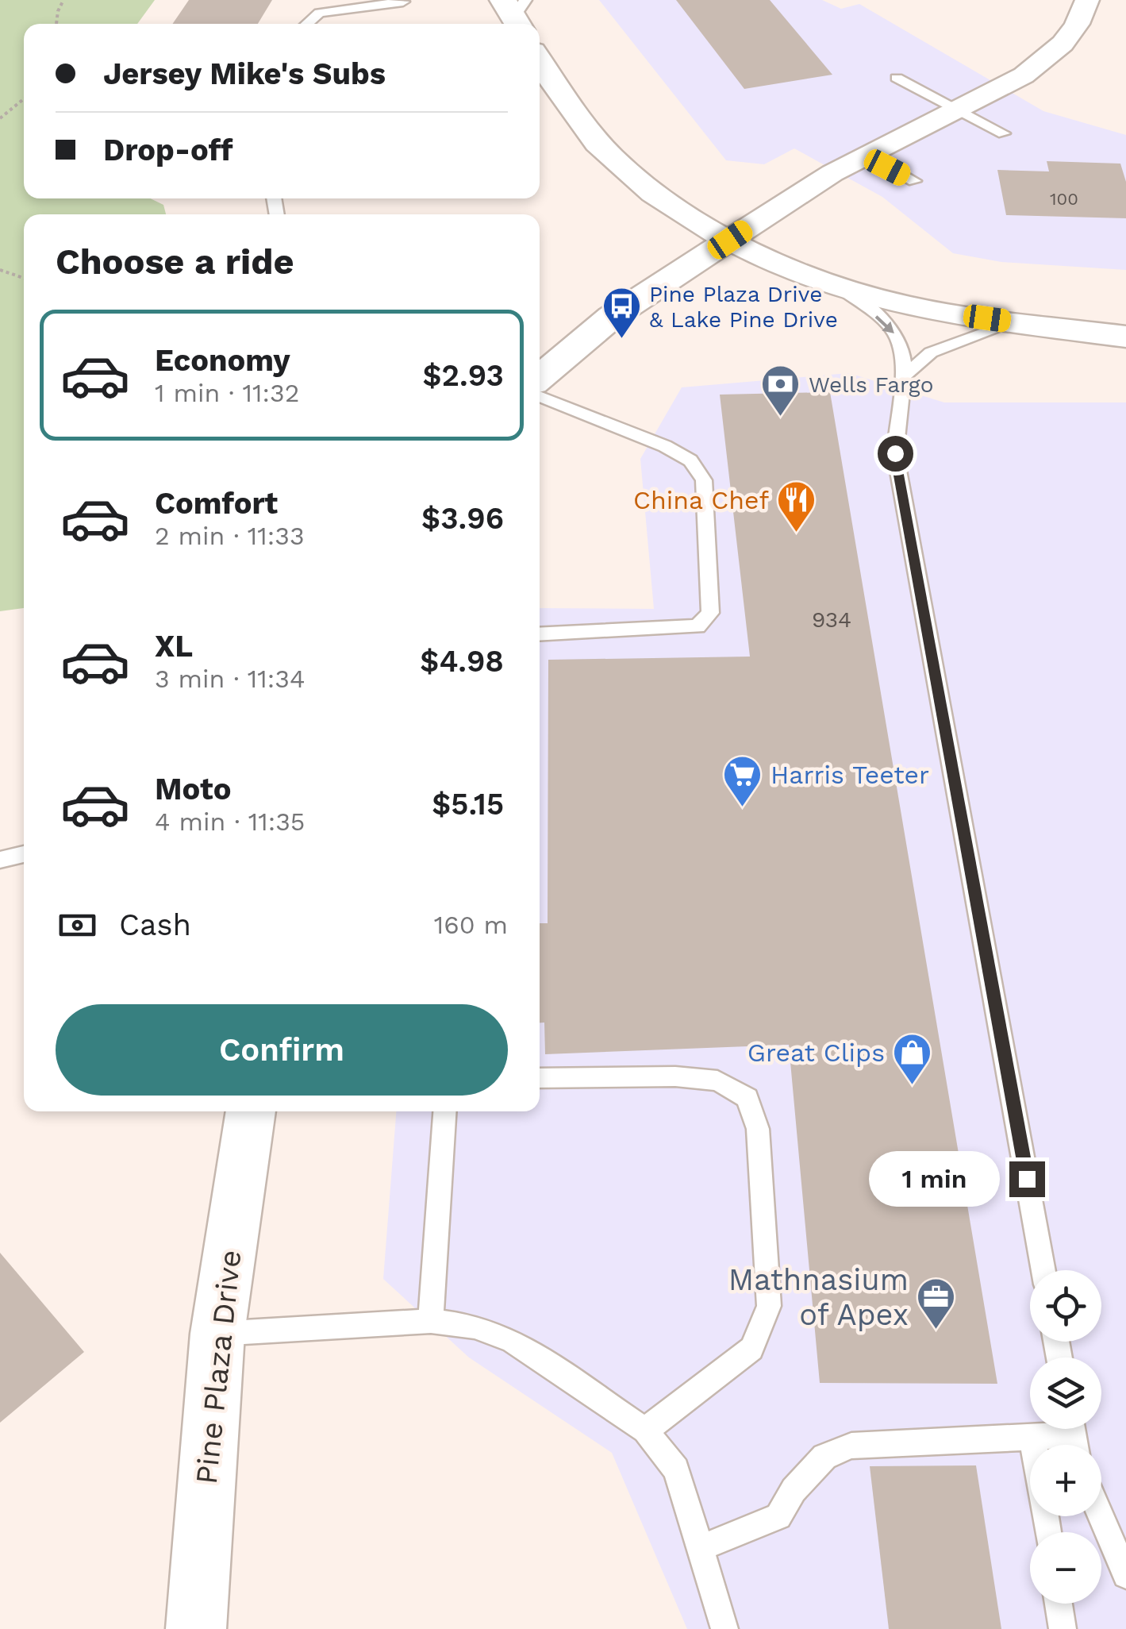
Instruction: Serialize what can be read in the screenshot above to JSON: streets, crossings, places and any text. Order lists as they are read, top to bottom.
{
  "streets": {
    "main road": ["Pine Plaza Drive"]
  },
  "places": {
    "bus stop": ["Pine Plaza Drive & Lake Pine Drive"],
    "bank": ["Wells Fargo"],
    "restaurant": ["China Chef"],
    "supermarket": ["Harris Teeter"],
    "shop": ["Great Clips"],
    "office": ["Mathnasium of Apex"]
  },
  "house_numbers": ["100", "934"],
  "page": {
    "banner": ["Jersey Mike's Subs", "Drop-off"],
    "heading": "Choose a ride",
    "list": [
      {
        "name": "Economy",
        "note": "1 min · 11:32",
        "value": "$2.93"
      },
      {
        "name": "Comfort",
        "note": "2 min · 11:33",
        "value": "$3.96"
      },
      {
        "name": "XL",
        "note": "3 min · 11:34",
        "value": "$4.98"
      },
      {
        "name": "Moto",
        "note": "4 min · 11:35",
        "value": "$5.15"
      }
    ],
    "pay": ["Cash", "160 m"],
    "buttons": "Confirm",
    "bubble": "1 min",
    "map_buttons": ["+", "−"]
  }
}
